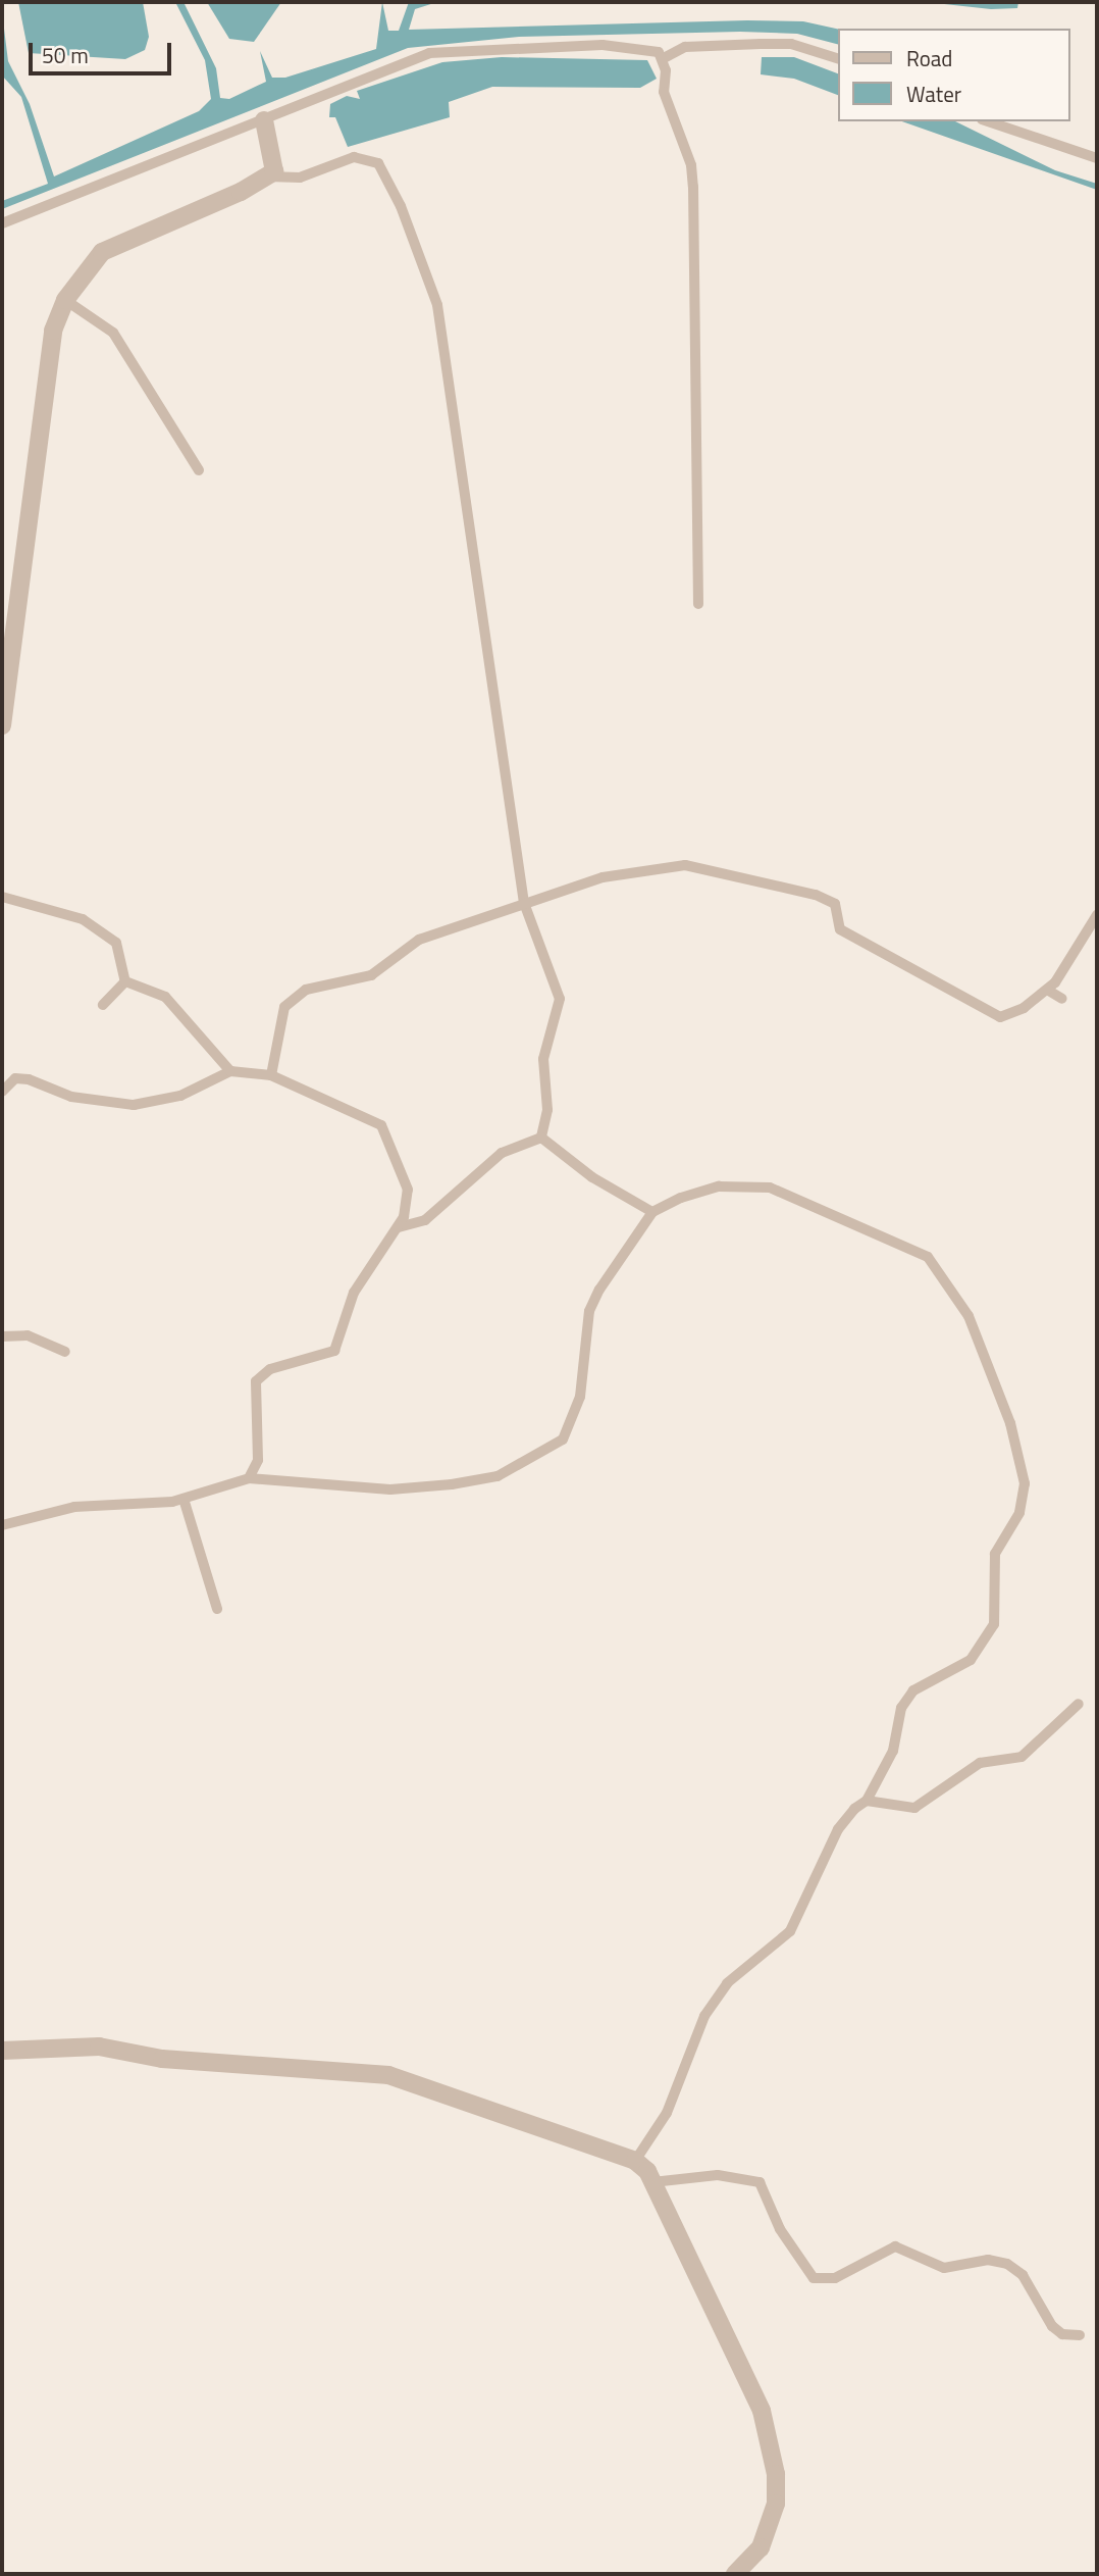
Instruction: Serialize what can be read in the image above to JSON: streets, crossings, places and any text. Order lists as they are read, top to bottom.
{
  "legend": ["Road", "Water"],
  "scale_bar": "50 m"
}
